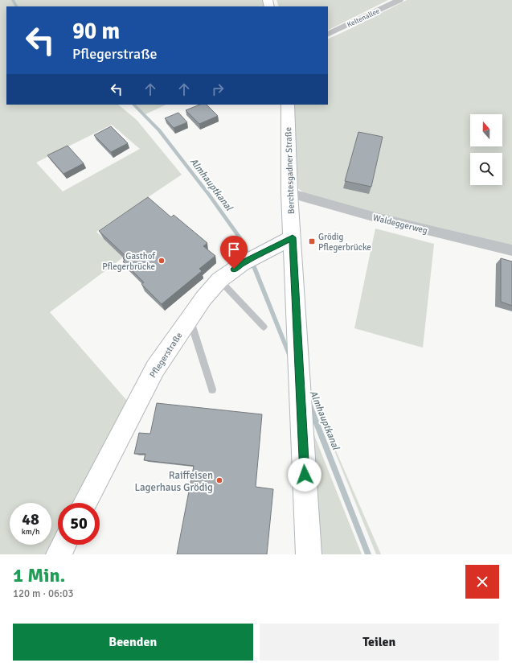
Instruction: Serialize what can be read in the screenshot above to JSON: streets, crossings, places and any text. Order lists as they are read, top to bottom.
{
  "streets": {
    "main road": ["Berchtesgadner Straße", "Pflegerstraße"],
    "street": ["Keltenallee", "Waldeggerweg"]
  },
  "crossings": [
    ["Berchtesgadner Straße", "Waldeggerweg"],
    ["Berchtesgadner Straße", "Pflegerstraße"]
  ],
  "water": ["Almhauptkanal"],
  "places": {
    "transit": ["Grödig Pflegerbrücke"],
    "other": ["Gasthof Pflegerbrücke", "Raiffeisen Lagerhaus Grödig"]
  },
  "north": "top",
  "page": {
    "turn": ["90 m", "Pflegerstraße"],
    "speed": "48 km/h",
    "limit": "50",
    "heading": ["1 Min.", "120 m · 06:03"],
    "buttons": ["Beenden", "Teilen"]
  }
}
